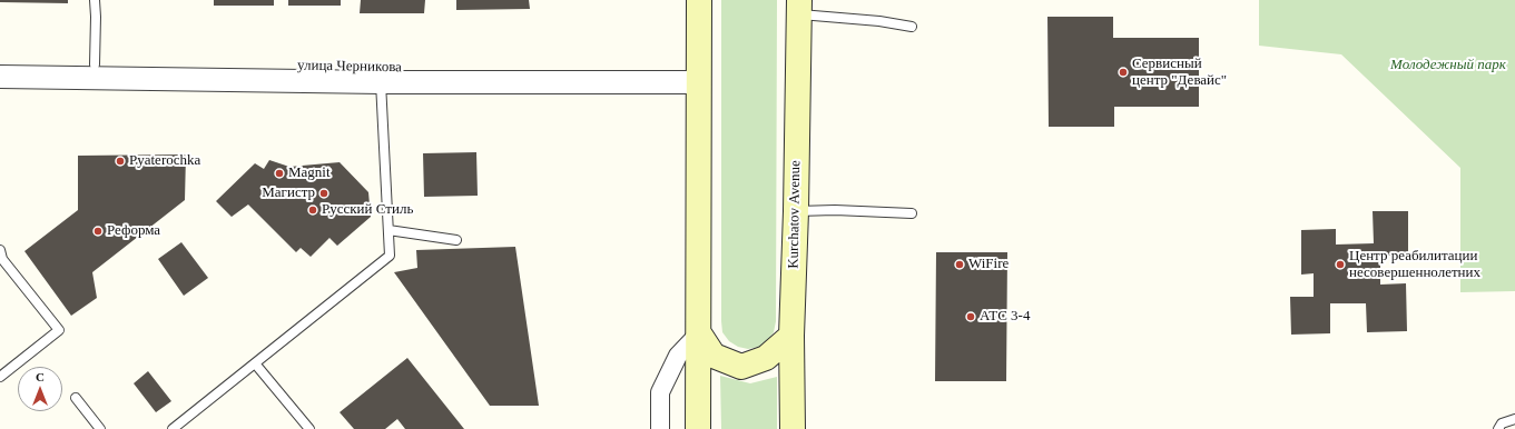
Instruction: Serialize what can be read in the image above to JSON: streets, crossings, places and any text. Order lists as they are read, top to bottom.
{
  "streets": {
    "main road": ["Kurchatov Avenue"],
    "street": ["улица Черникова"]
  },
  "parks": ["Молодежный парк"],
  "places": [
    "Сервисный центр \"Девайс\"",
    "Pyaterochka",
    "Magnit",
    "Магистр",
    "Русский Стиль",
    "Реформа",
    "WiFire",
    "Центр реабилитации несовершеннолетних",
    "АТС 3-4"
  ],
  "north": "top"
}
